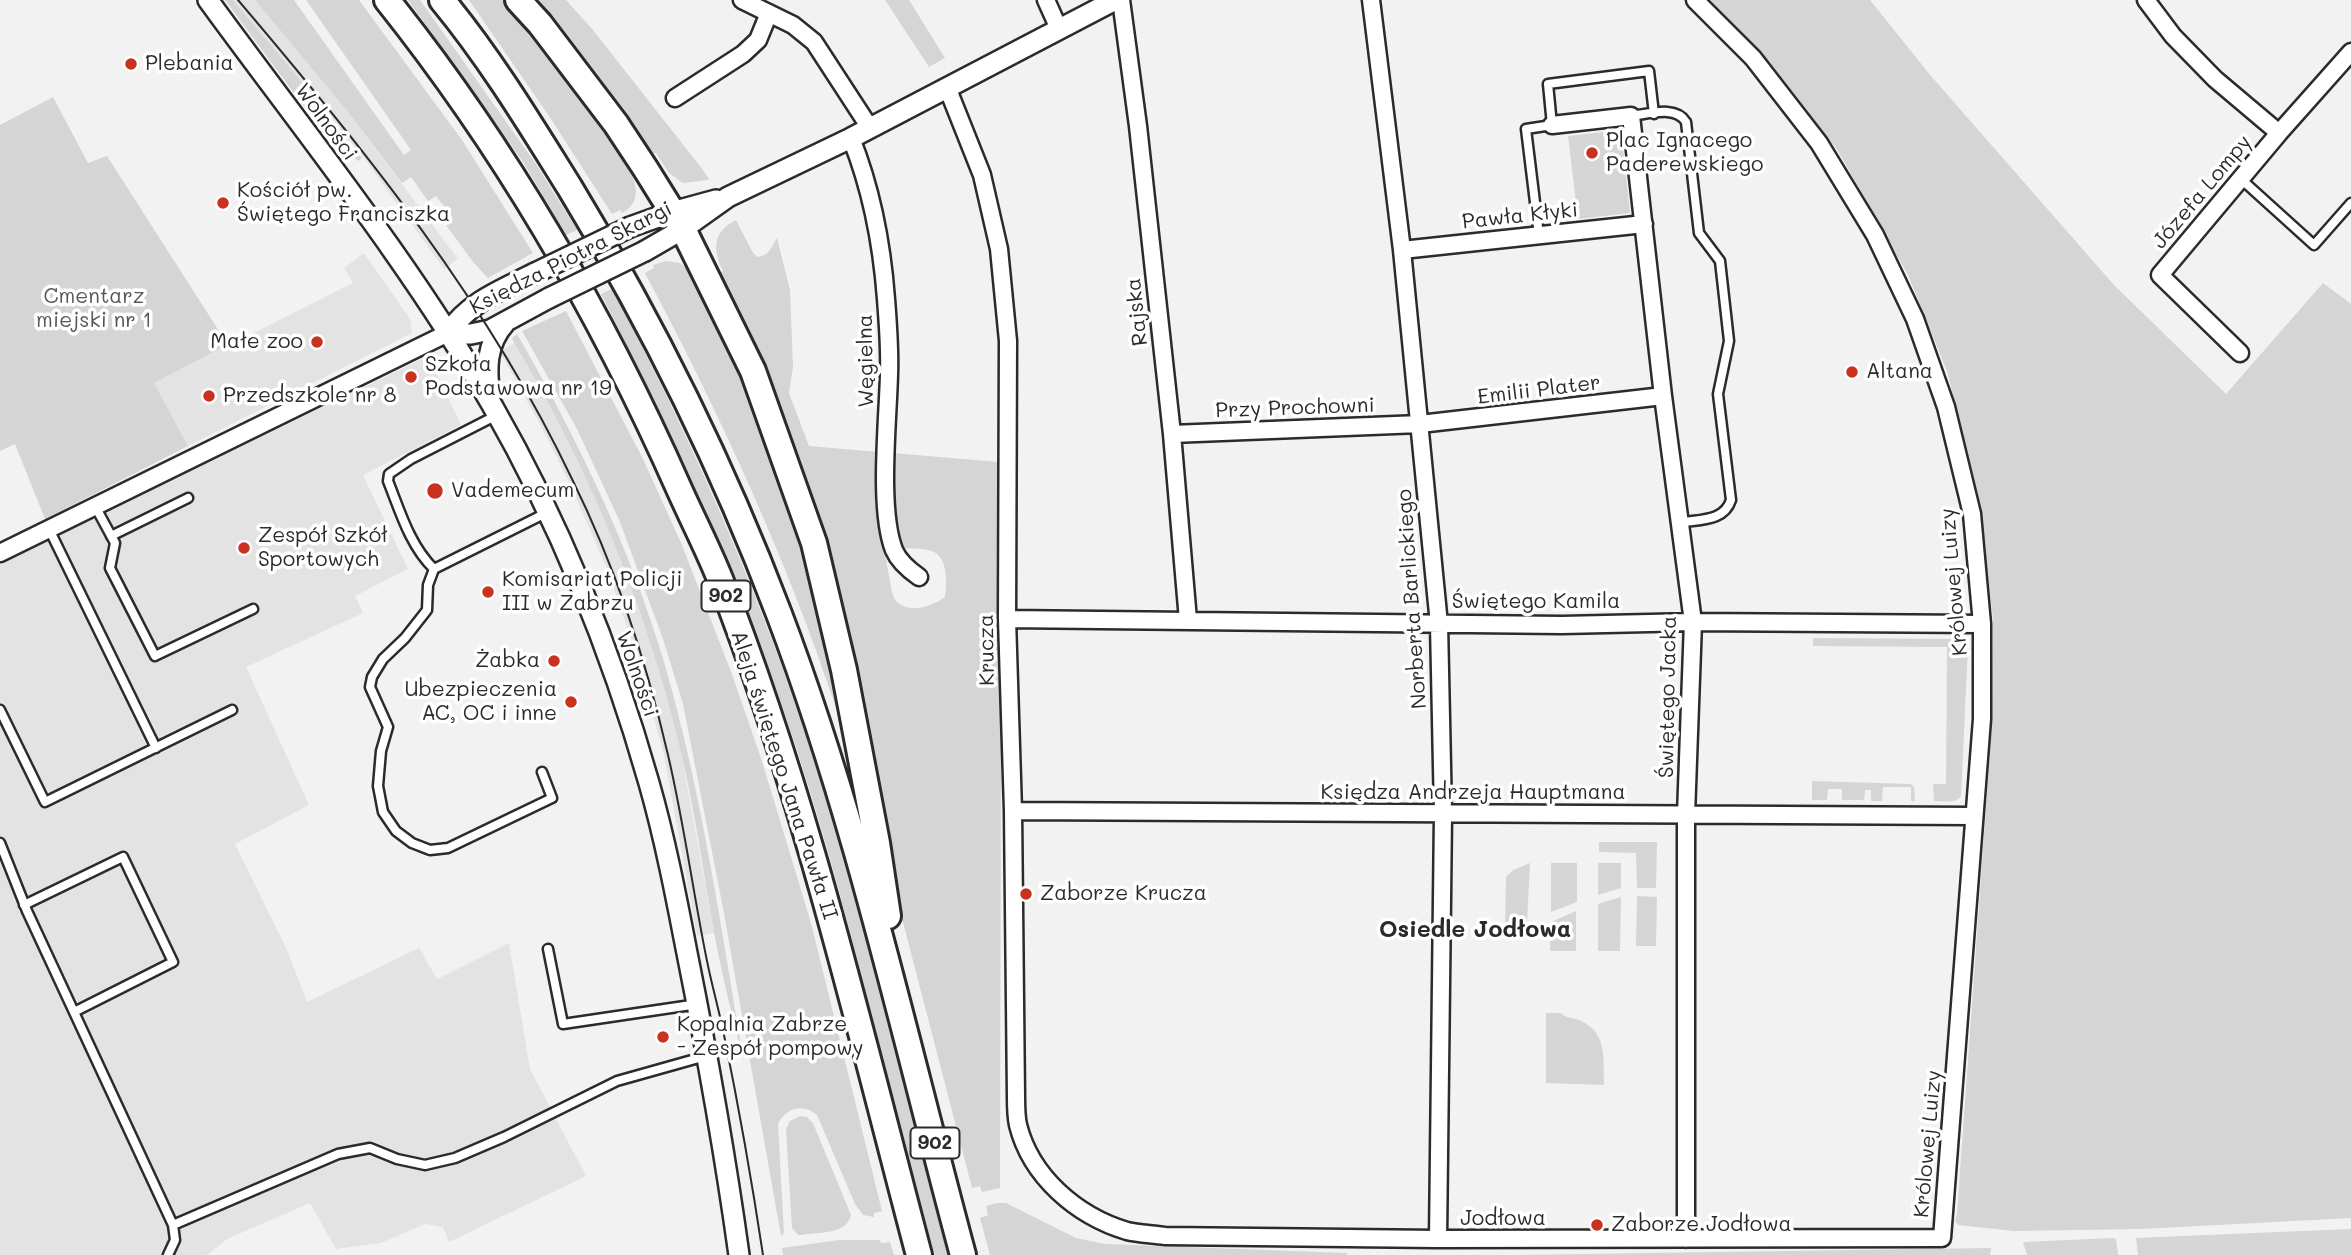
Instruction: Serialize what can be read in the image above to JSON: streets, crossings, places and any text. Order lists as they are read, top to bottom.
{
  "streets": {
    "main road": ["902", "Aleja świętego Jana Pawła II"],
    "street": [
      "Wolności",
      "Józefa Lompy",
      "Pawła Kłyki",
      "Księdza Piotra Skargi",
      "Rajska",
      "Węgielna",
      "Emilii Plater",
      "Przy Prochowni",
      "Królowej Luizy",
      "Norberta Barlickiego",
      "Świętego Kamila",
      "Krucza",
      "Świętego Jacka",
      "Księdza Andrzeja Hauptmana",
      "Jodłowa"
    ]
  },
  "crossings": [
    ["Wolności", "Księdza Piotra Skargi"],
    ["Pawła Kłyki", "Norberta Barlickiego"],
    ["Pawła Kłyki", "Świętego Jacka"],
    ["Księdza Piotra Skargi", "Węgielna"],
    ["Księdza Piotra Skargi", "Krucza"],
    ["Rajska", "Przy Prochowni"],
    ["Rajska", "Świętego Kamila"],
    ["Emilii Plater", "Przy Prochowni"],
    ["Emilii Plater", "Norberta Barlickiego"],
    ["Emilii Plater", "Świętego Jacka"],
    ["Przy Prochowni", "Norberta Barlickiego"],
    ["Królowej Luizy", "Świętego Kamila"],
    ["Królowej Luizy", "Księdza Andrzeja Hauptmana"],
    ["Królowej Luizy", "Jodłowa"],
    ["Norberta Barlickiego", "Świętego Kamila"],
    ["Norberta Barlickiego", "Księdza Andrzeja Hauptmana"],
    ["Norberta Barlickiego", "Jodłowa"],
    ["Świętego Kamila", "Krucza"],
    ["Świętego Kamila", "Świętego Jacka"],
    ["Krucza", "Księdza Andrzeja Hauptmana"],
    ["Krucza", "Jodłowa"],
    ["Świętego Jacka", "Księdza Andrzeja Hauptmana"],
    ["Świętego Jacka", "Jodłowa"]
  ],
  "districts": ["Osiedle Jodłowa"],
  "parks": ["Cmentarz miejski nr 1"],
  "places": [
    "Plebania",
    "Plac Ignacego Paderewskiego",
    "Kościół pw. Świętego Franciszka",
    "Małe zoo",
    "Altana",
    "Szkoła Podstawowa nr 19",
    "Przedszkole nr 8",
    "Vademecum",
    "Zespół Szkół Sportowych",
    "Komisariat Policji III w Zabrzu",
    "Żabka",
    "Ubezpieczenia AC, OC i inne",
    "Zaborze Krucza",
    "Kopalnia Zabrze - Zespół pompowy",
    "Zaborze Jodłowa"
  ]
}
